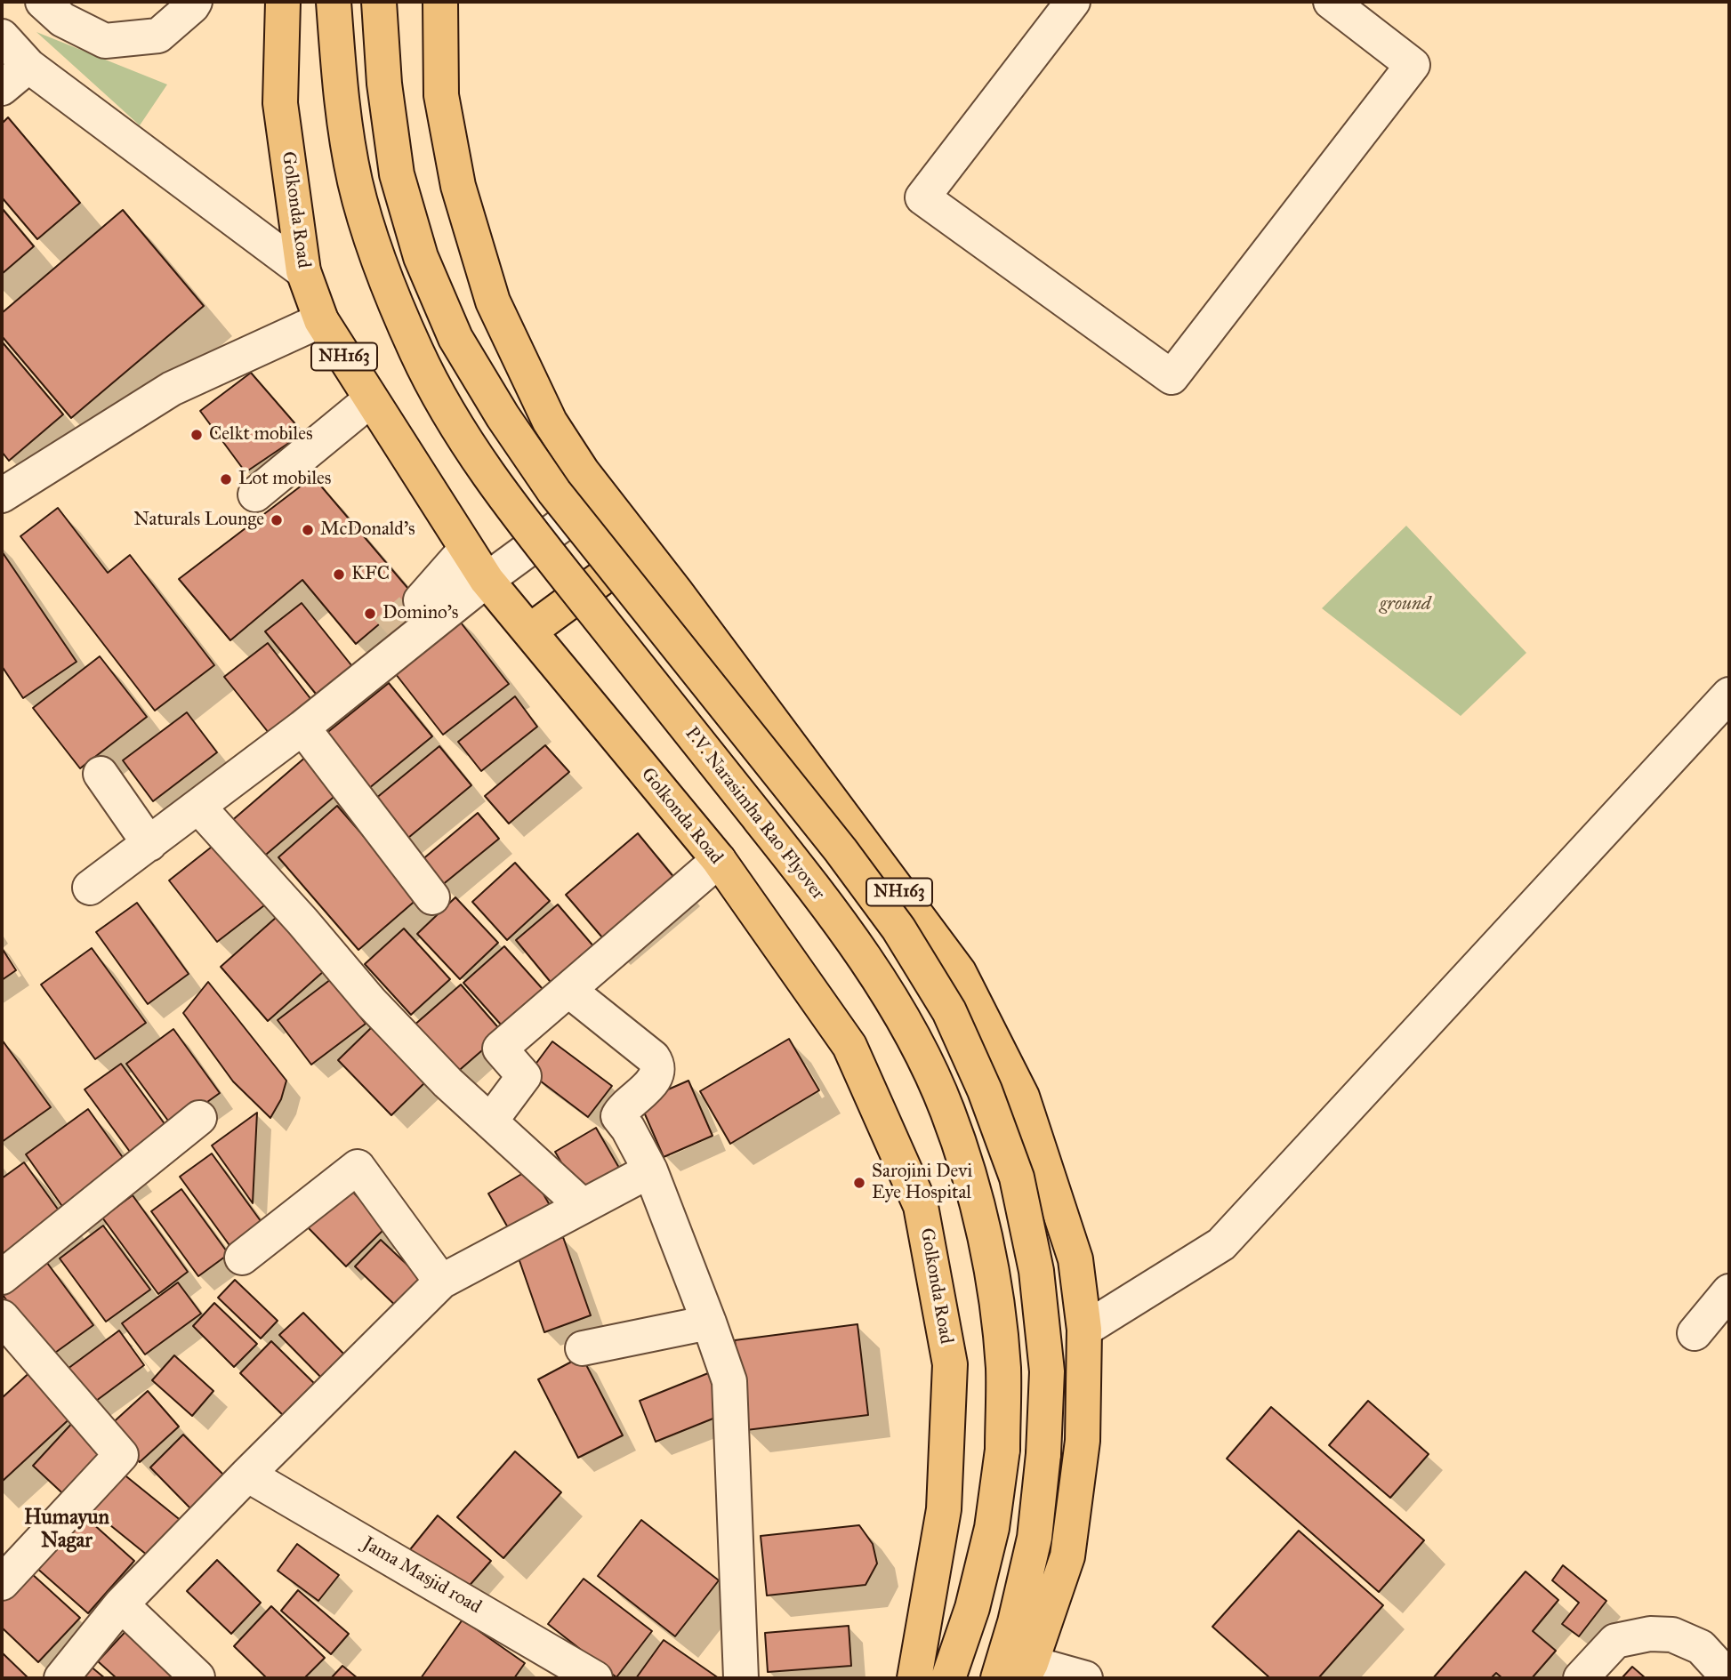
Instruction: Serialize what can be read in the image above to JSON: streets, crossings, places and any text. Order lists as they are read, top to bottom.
{
  "streets": {
    "highway": ["Golkonda Road", "NH163", "P.V. Narasimha Rao Flyover"],
    "street": ["Jama Masjid road"]
  },
  "districts": ["Humayun Nagar"],
  "parks": ["ground"],
  "places": [
    "Celkt mobiles",
    "Lot mobiles",
    "Naturals Lounge",
    "McDonald's",
    "KFC",
    "Domino's",
    "Sarojini Devi Eye Hospital"
  ]
}
